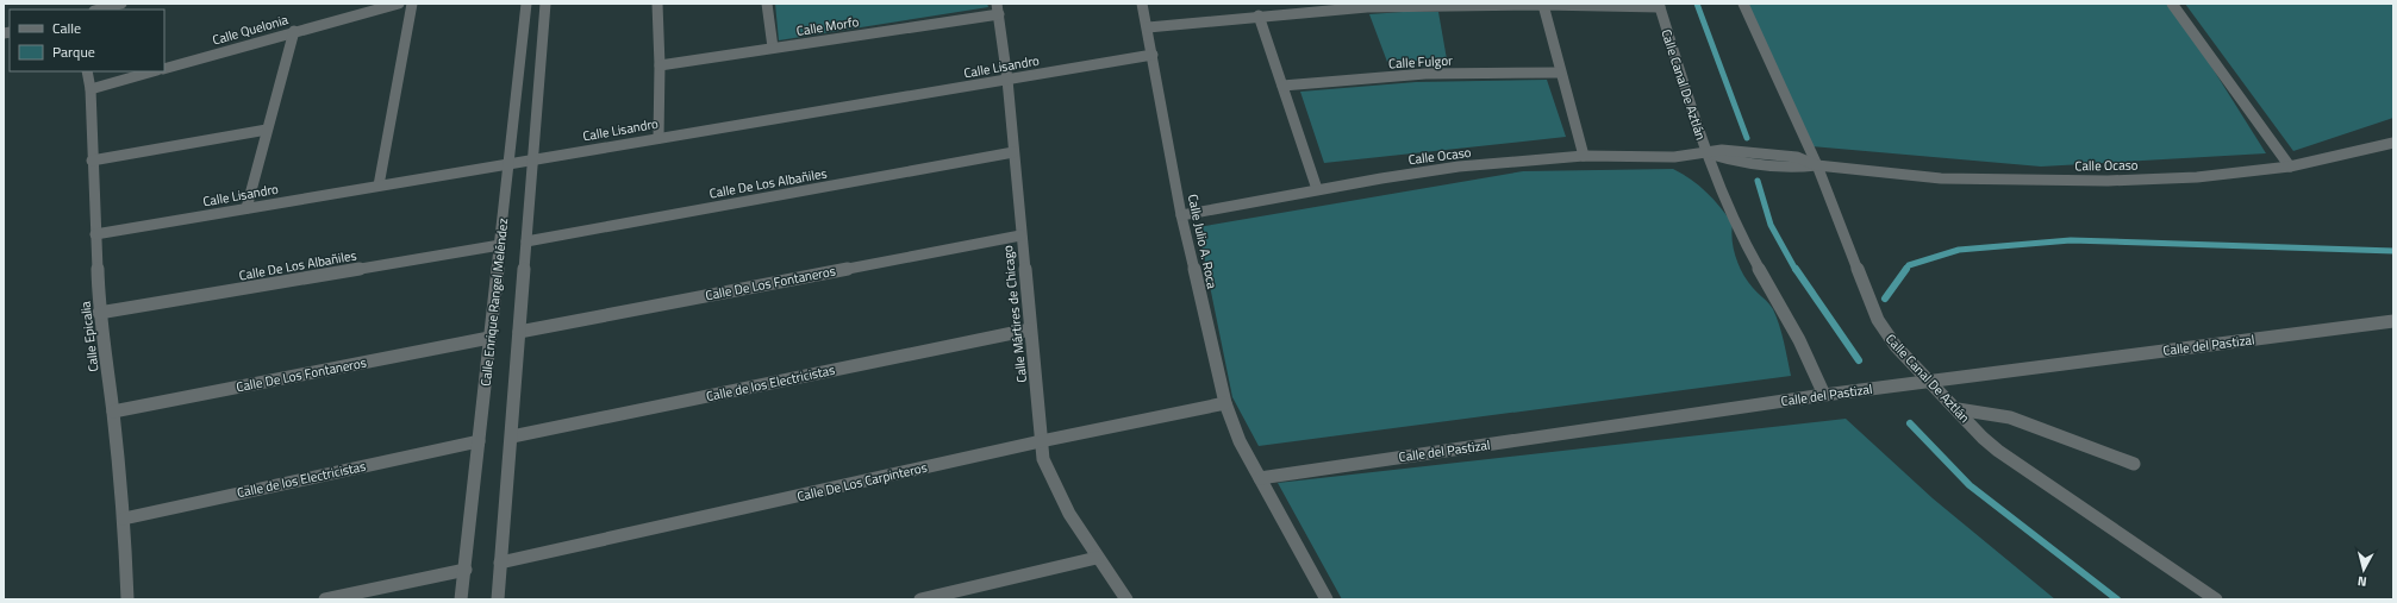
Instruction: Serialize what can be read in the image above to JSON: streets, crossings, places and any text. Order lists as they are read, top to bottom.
{
  "streets": {
    "street": [
      "Calle Morfo",
      "Calle Quelonia",
      "Calle Fulgor",
      "Calle Lisandro",
      "Calle Canal De Aztlán",
      "Calle Ocaso",
      "Calle De Los Albañiles",
      "Calle Julio A. Roca",
      "Calle De Los Fontaneros",
      "Calle Enrique Rangel Meléndez",
      "Calle Mártires de Chicago",
      "Calle Epicalia",
      "Calle del Pastizal",
      "Calle de los Electricistas",
      "Calle De Los Carpinteros"
    ]
  },
  "crossings": [
    ["Calle Morfo", "Calle Mártires de Chicago"],
    ["Calle Lisandro", "Calle Julio A. Roca"],
    ["Calle Lisandro", "Calle Enrique Rangel Meléndez"],
    ["Calle Lisandro", "Calle Mártires de Chicago"],
    ["Calle Lisandro", "Calle Epicalia"],
    ["Calle Canal De Aztlán", "Calle Ocaso"],
    ["Calle Canal De Aztlán", "Calle del Pastizal"],
    ["Calle Ocaso", "Calle Julio A. Roca"],
    ["Calle De Los Albañiles", "Calle Enrique Rangel Meléndez"],
    ["Calle De Los Albañiles", "Calle Mártires de Chicago"],
    ["Calle De Los Albañiles", "Calle Epicalia"],
    ["Calle Julio A. Roca", "Calle del Pastizal"],
    ["Calle Julio A. Roca", "Calle De Los Carpinteros"],
    ["Calle De Los Fontaneros", "Calle Enrique Rangel Meléndez"],
    ["Calle De Los Fontaneros", "Calle Mártires de Chicago"],
    ["Calle De Los Fontaneros", "Calle Epicalia"],
    ["Calle Enrique Rangel Meléndez", "Calle de los Electricistas"],
    ["Calle Enrique Rangel Meléndez", "Calle De Los Carpinteros"],
    ["Calle Mártires de Chicago", "Calle de los Electricistas"],
    ["Calle Mártires de Chicago", "Calle De Los Carpinteros"],
    ["Calle Epicalia", "Calle de los Electricistas"]
  ],
  "legend": ["Calle", "Parque"],
  "north": "bottom"
}
